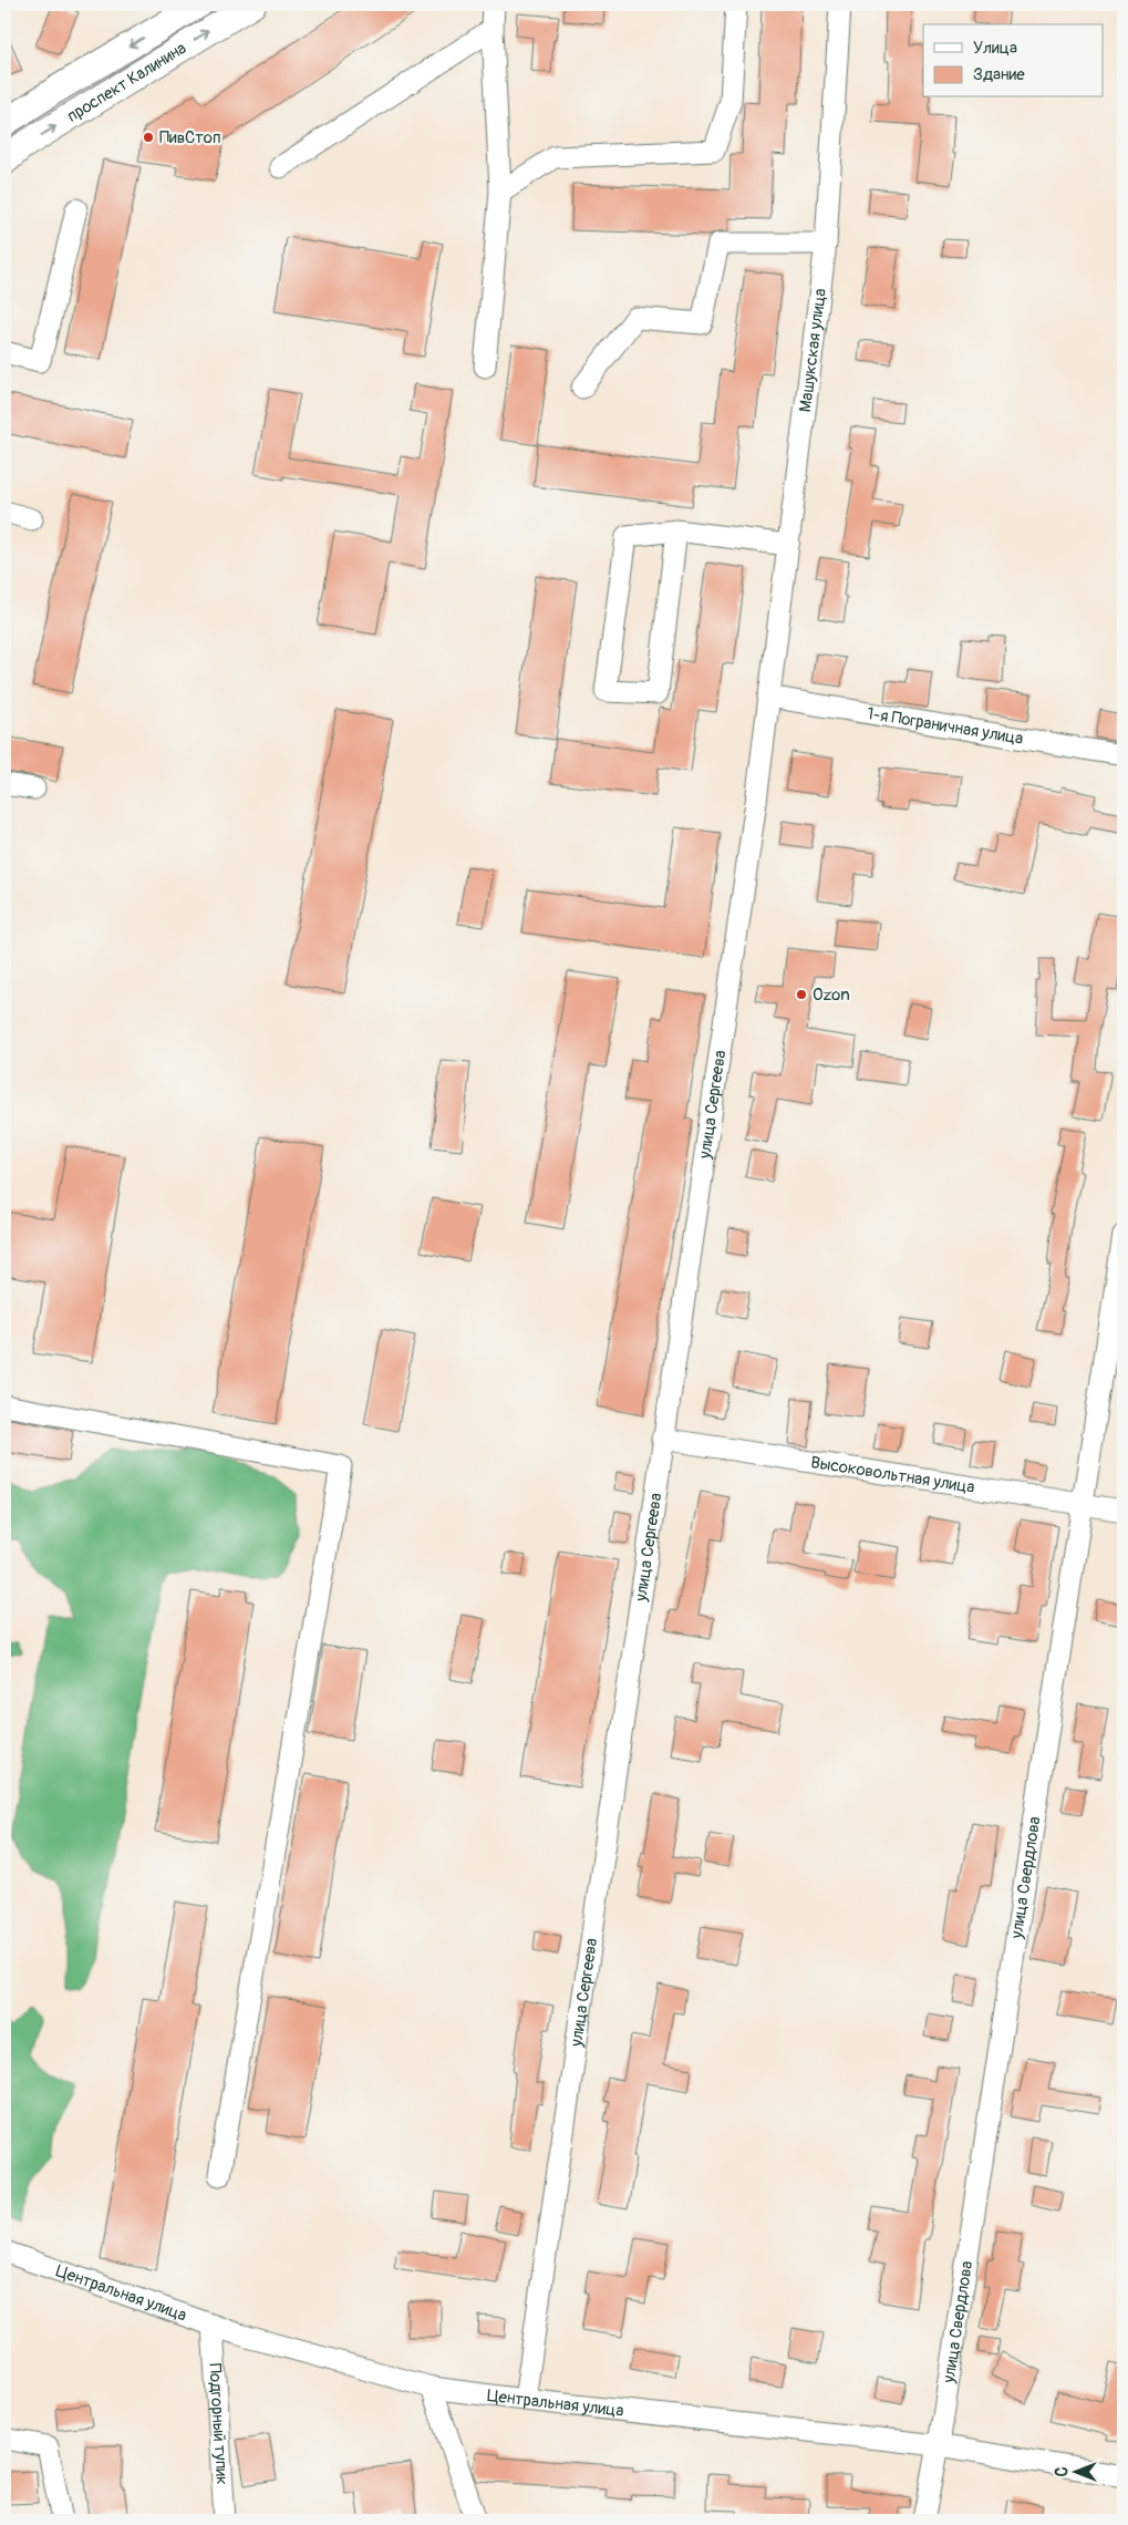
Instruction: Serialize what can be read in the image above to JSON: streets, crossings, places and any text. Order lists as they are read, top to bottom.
{
  "streets": {
    "main road": ["проспект Калинина"],
    "street": [
      "Машукская улица",
      "1-я Пограничная улица",
      "улица Сергеева",
      "Высоковольтная улица",
      "улица Свердлова",
      "Центральная улица",
      "Подгорный тупик"
    ]
  },
  "crossings": [
    ["Машукская улица", "1-я Пограничная улица"],
    ["Машукская улица", "улица Сергеева"],
    ["1-я Пограничная улица", "улица Сергеева"],
    ["улица Сергеева", "Высоковольтная улица"],
    ["улица Сергеева", "Центральная улица"],
    ["Высоковольтная улица", "улица Свердлова"],
    ["улица Свердлова", "Центральная улица"],
    ["Центральная улица", "Подгорный тупик"]
  ],
  "places": ["ПивСтоп", "Ozon"],
  "legend": ["Улица", "Здание"],
  "north": "left"
}
